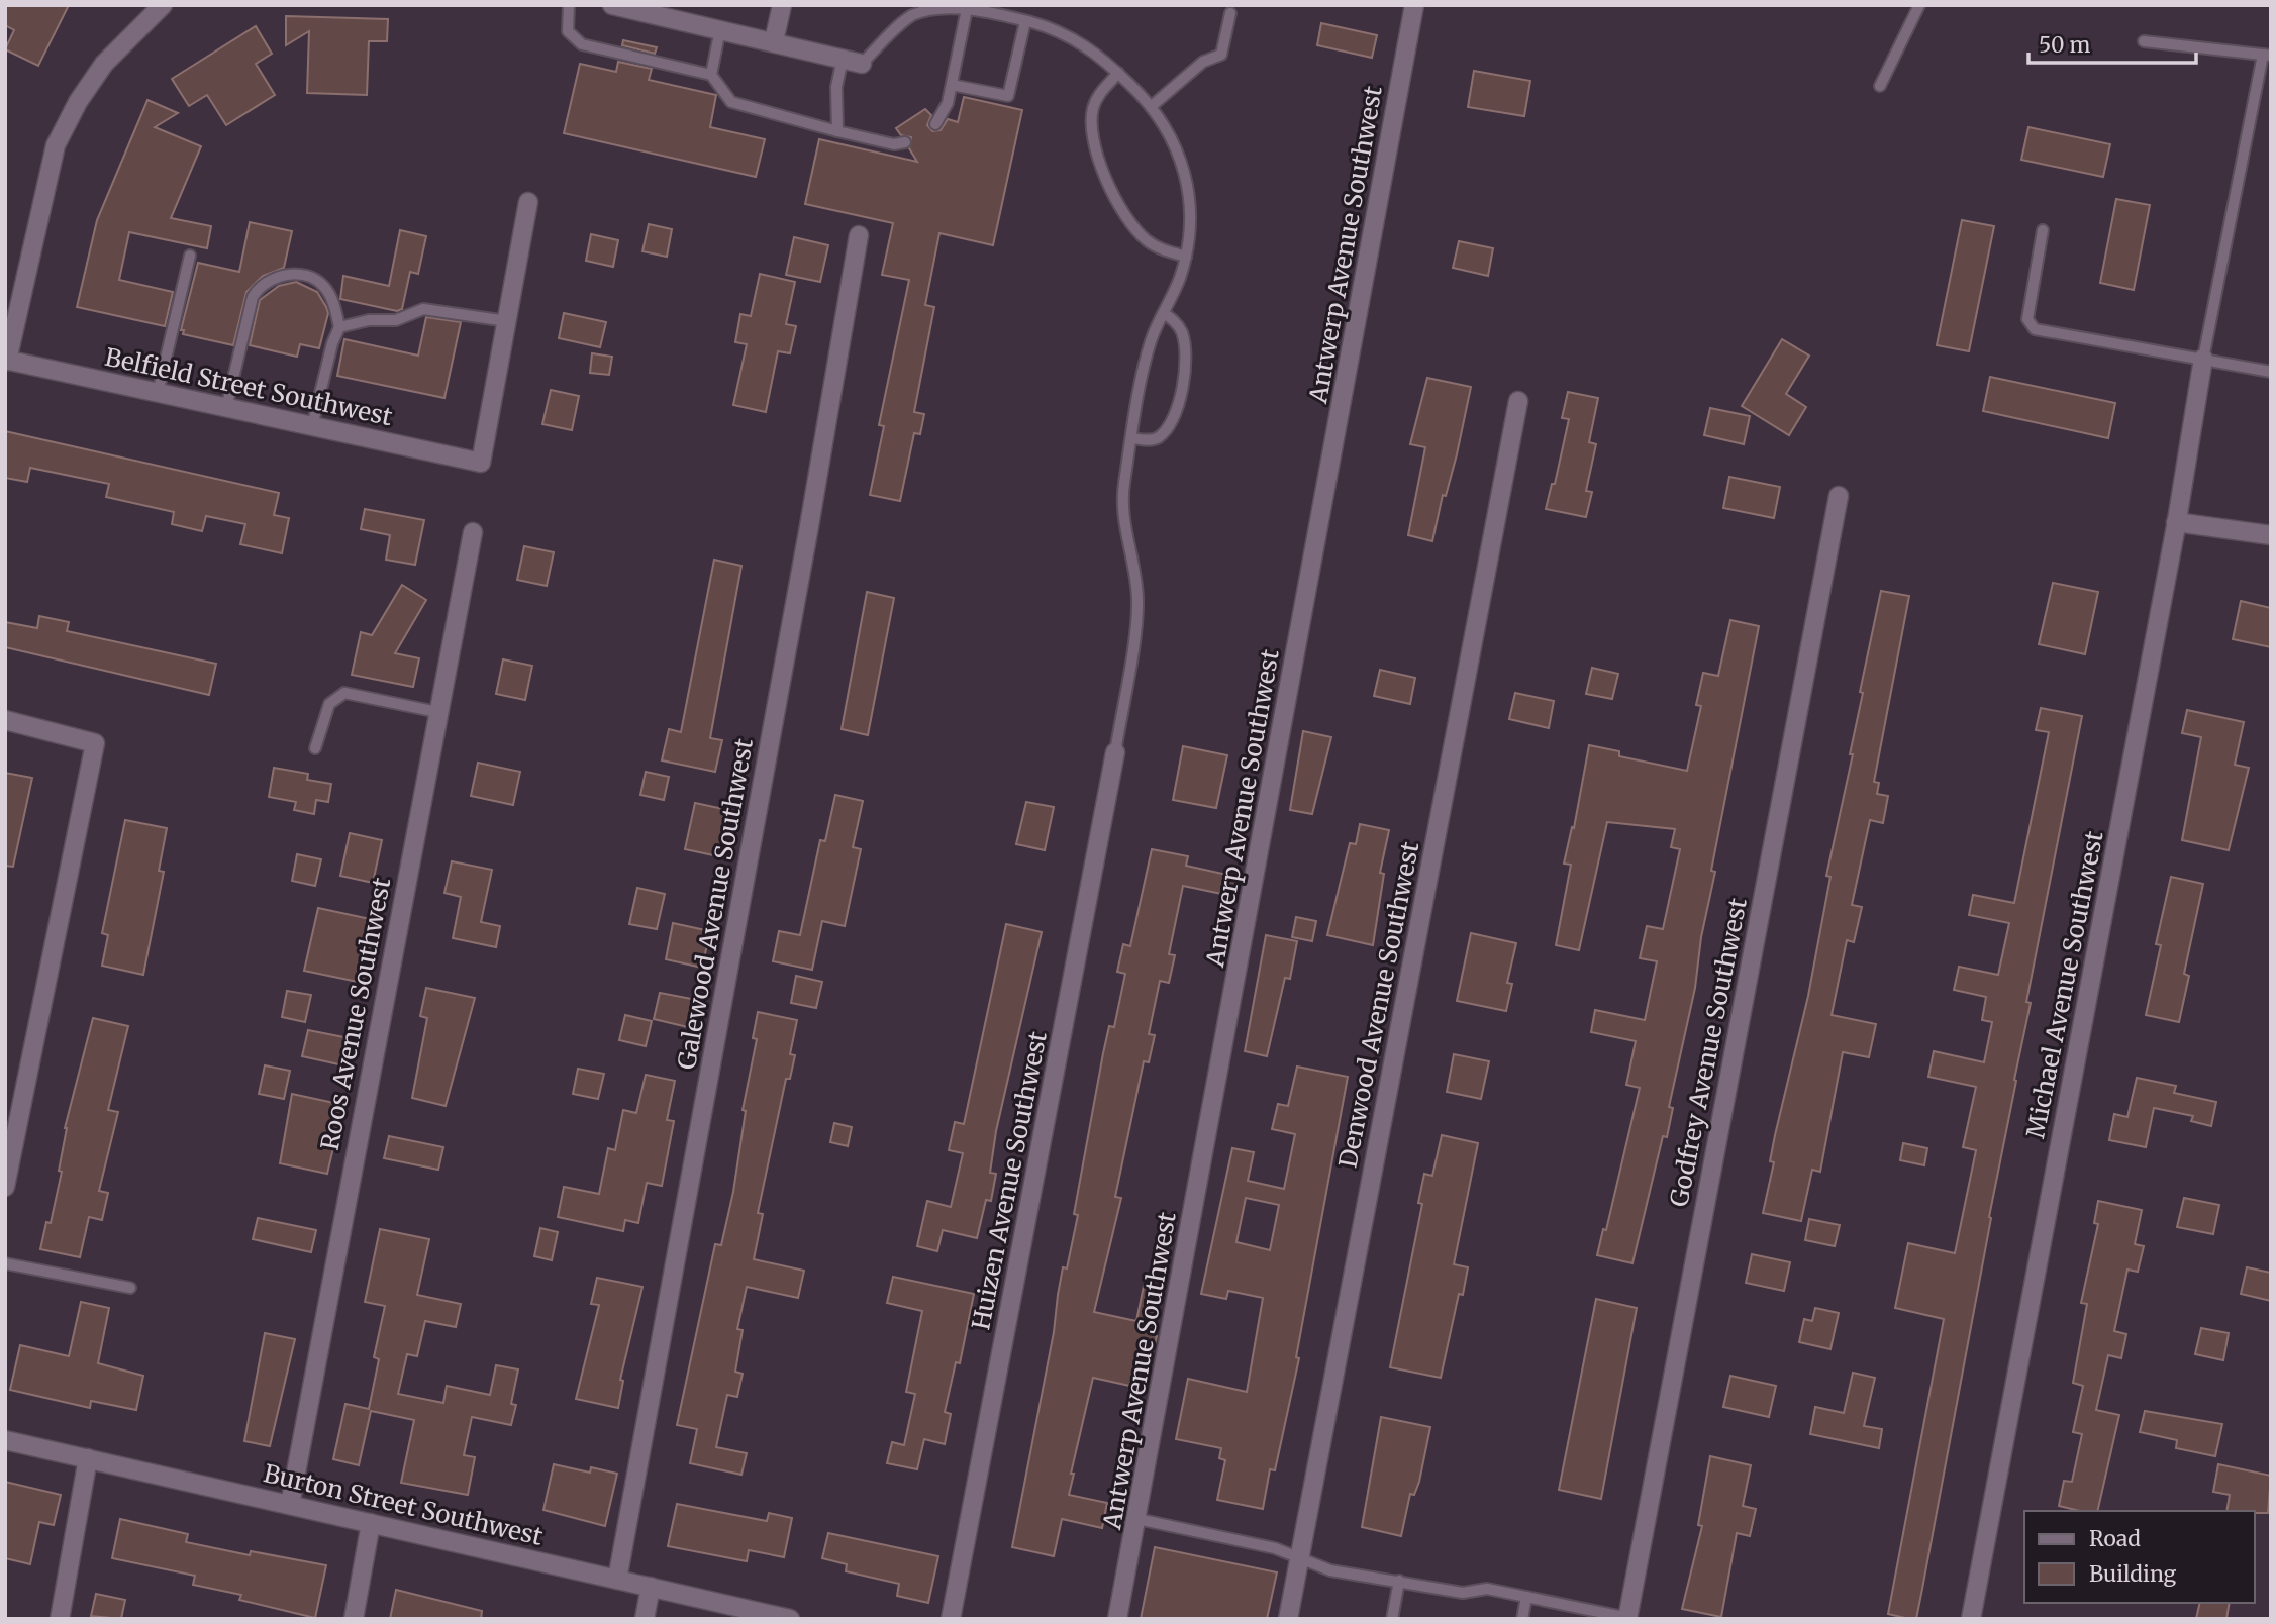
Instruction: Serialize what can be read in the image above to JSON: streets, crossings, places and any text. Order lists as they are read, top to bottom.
{
  "streets": {
    "street": [
      "Antwerp Avenue Southwest",
      "Belfield Street Southwest",
      "Galewood Avenue Southwest",
      "Michael Avenue Southwest",
      "Denwood Avenue Southwest",
      "Roos Avenue Southwest",
      "Godfrey Avenue Southwest",
      "Huizen Avenue Southwest",
      "Burton Street Southwest"
    ]
  },
  "crossings": [
    ["Galewood Avenue Southwest", "Burton Street Southwest"],
    ["Roos Avenue Southwest", "Burton Street Southwest"]
  ],
  "legend": ["Road", "Building"],
  "scale_bar": "50 m"
}
